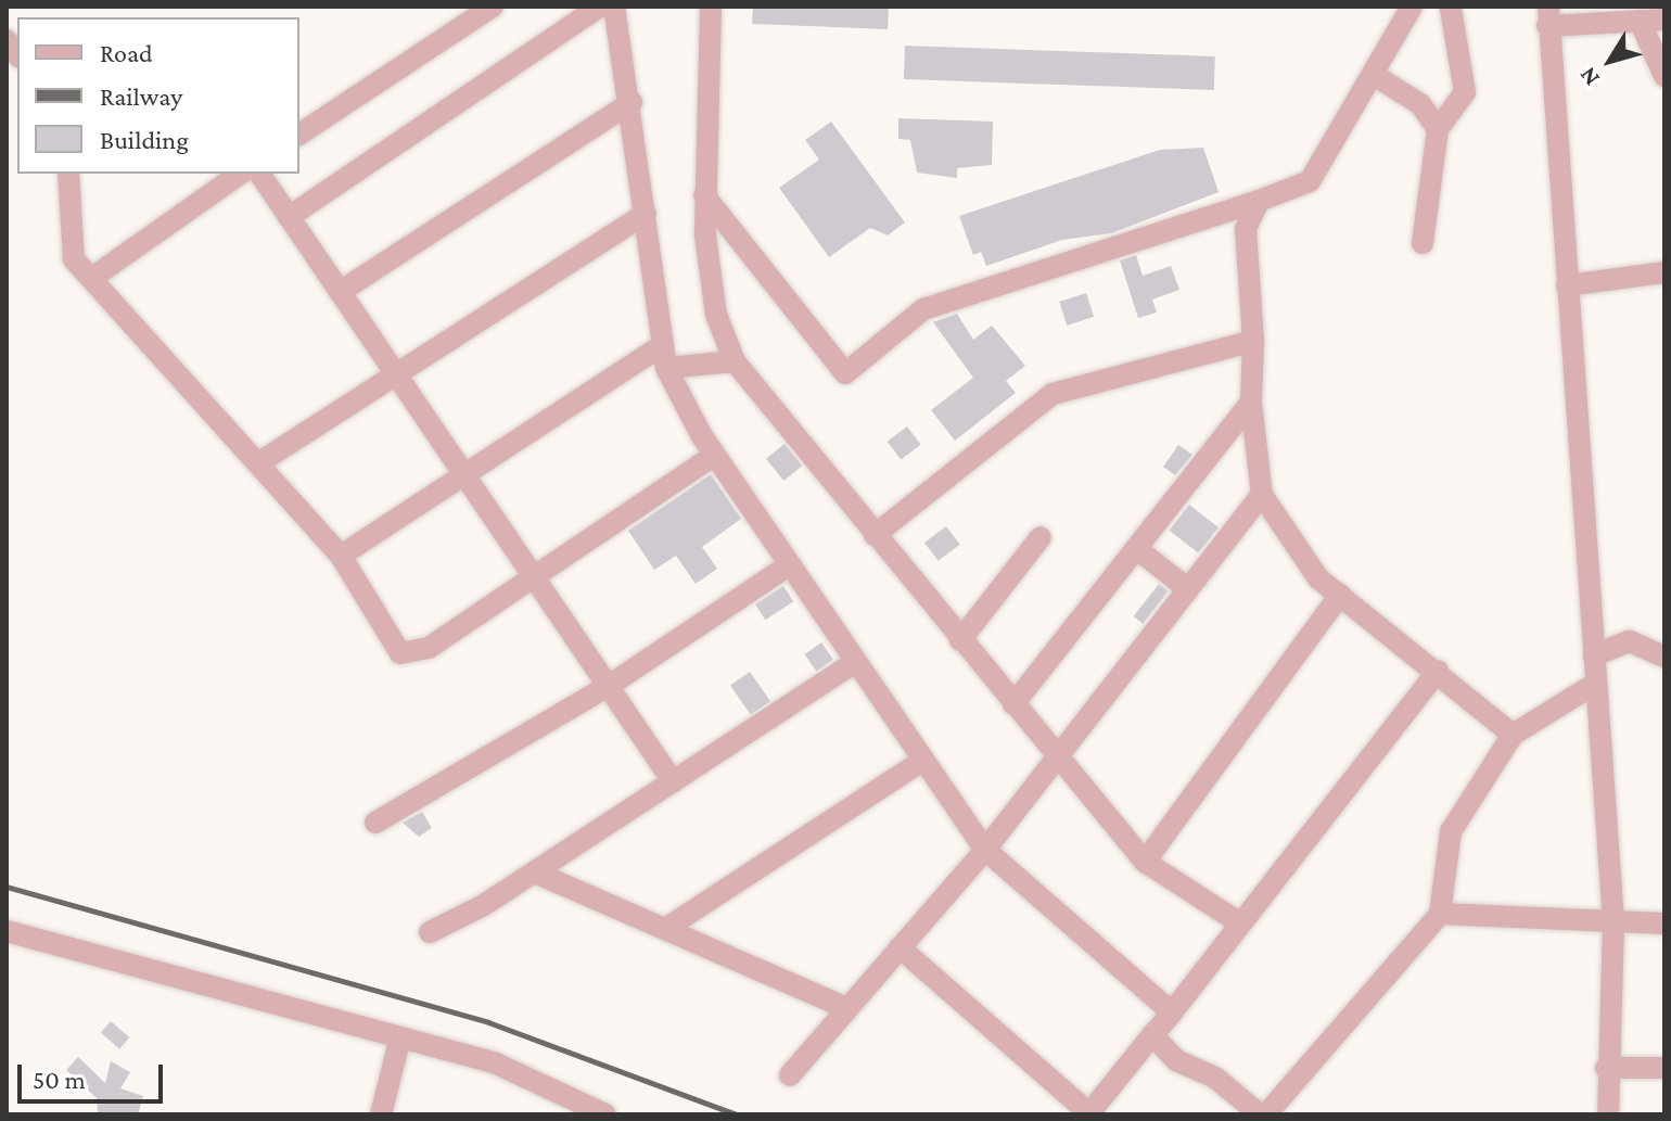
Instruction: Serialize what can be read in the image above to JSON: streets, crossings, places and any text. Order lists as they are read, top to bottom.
{
  "legend": ["Road", "Railway", "Building"],
  "scale_bar": "50 m",
  "north": "bottom left"
}
